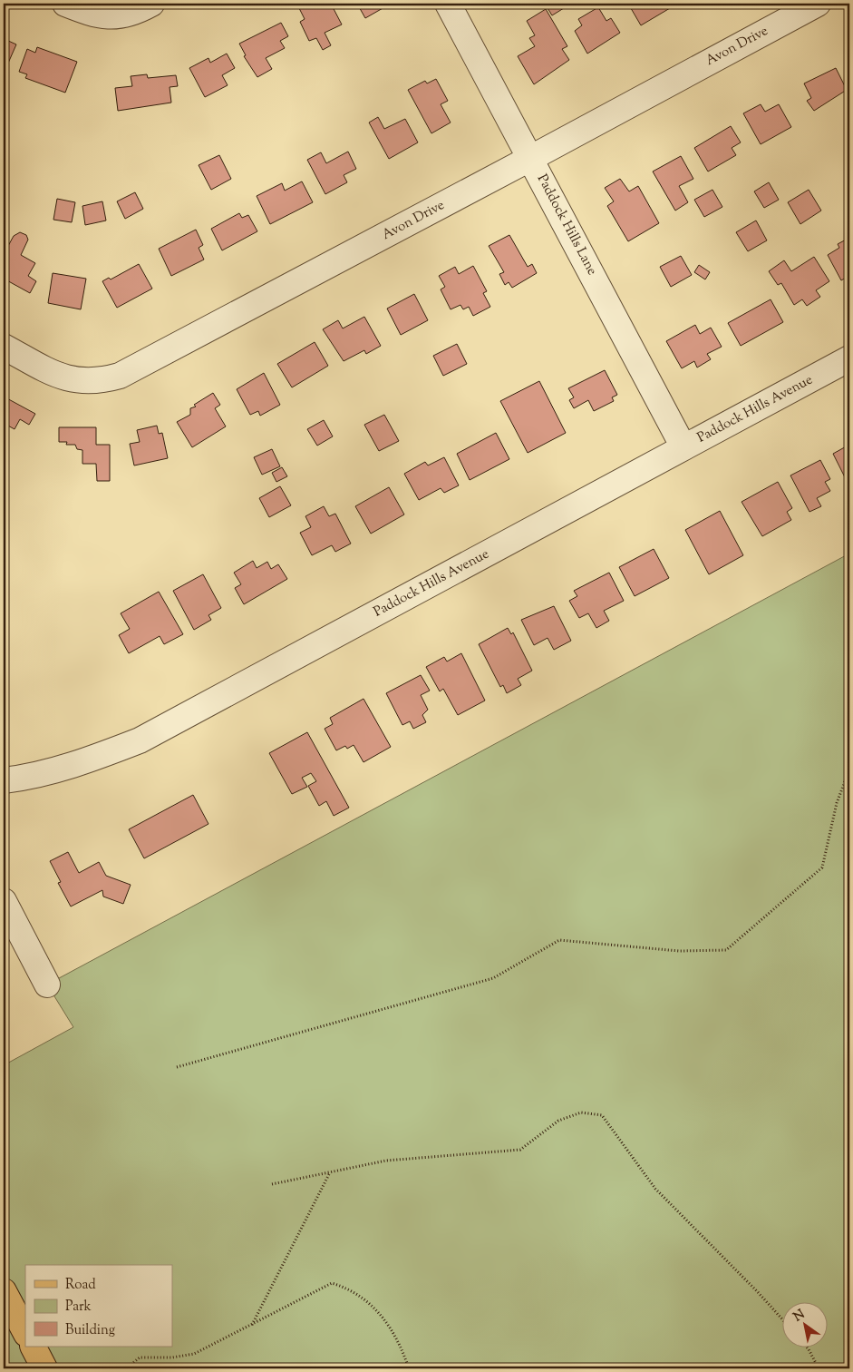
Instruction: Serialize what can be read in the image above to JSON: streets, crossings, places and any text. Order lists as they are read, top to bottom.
{
  "streets": {
    "street": ["Avon Drive", "Paddock Hills Lane", "Paddock Hills Avenue"]
  },
  "crossings": [
    ["Avon Drive", "Paddock Hills Lane"],
    ["Paddock Hills Lane", "Paddock Hills Avenue"]
  ],
  "legend": ["Road", "Park", "Building"],
  "north": "top left"
}
